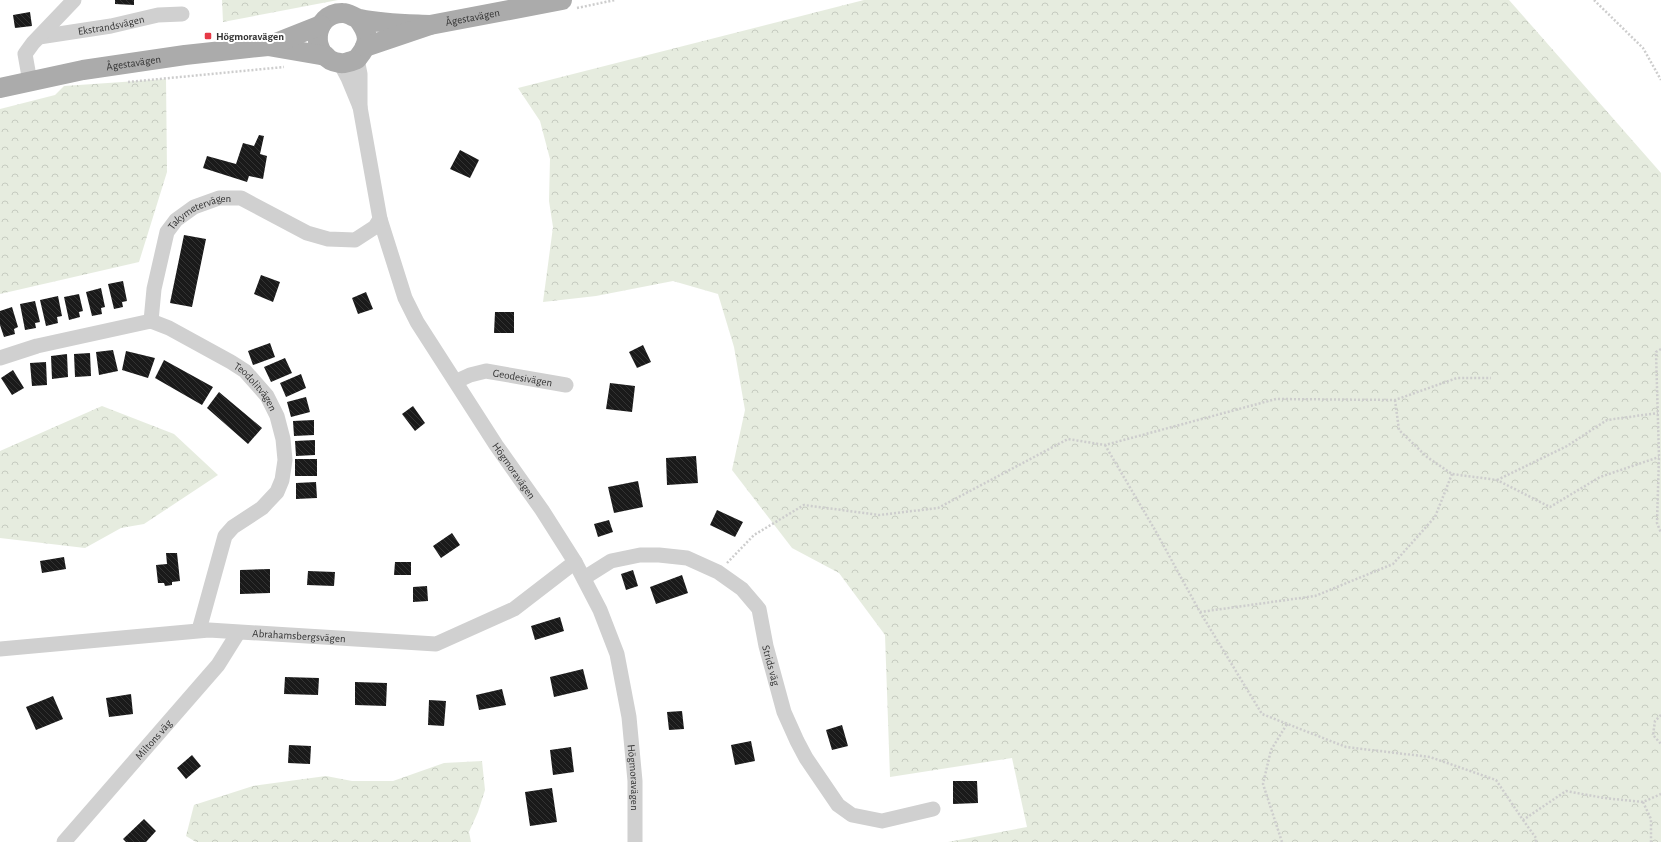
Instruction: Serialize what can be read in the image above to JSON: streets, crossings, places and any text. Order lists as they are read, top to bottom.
{
  "streets": {
    "main road": ["Ågestavägen"],
    "street": [
      "Ekstrandsvägen",
      "Takymetervägen",
      "Geodesivägen",
      "Teodolitvägen",
      "Högmoravägen",
      "Abrahamsbergsvägen",
      "Strids väg",
      "Miltons väg"
    ]
  },
  "crossings": [
    ["Ågestavägen", "Högmoravägen"],
    ["Takymetervägen", "Teodolitvägen"],
    ["Takymetervägen", "Högmoravägen"],
    ["Geodesivägen", "Högmoravägen"],
    ["Teodolitvägen", "Abrahamsbergsvägen"],
    ["Högmoravägen", "Abrahamsbergsvägen"],
    ["Högmoravägen", "Strids väg"],
    ["Abrahamsbergsvägen", "Miltons väg"]
  ],
  "places": {
    "transit": ["Högmoravägen"]
  }
}
